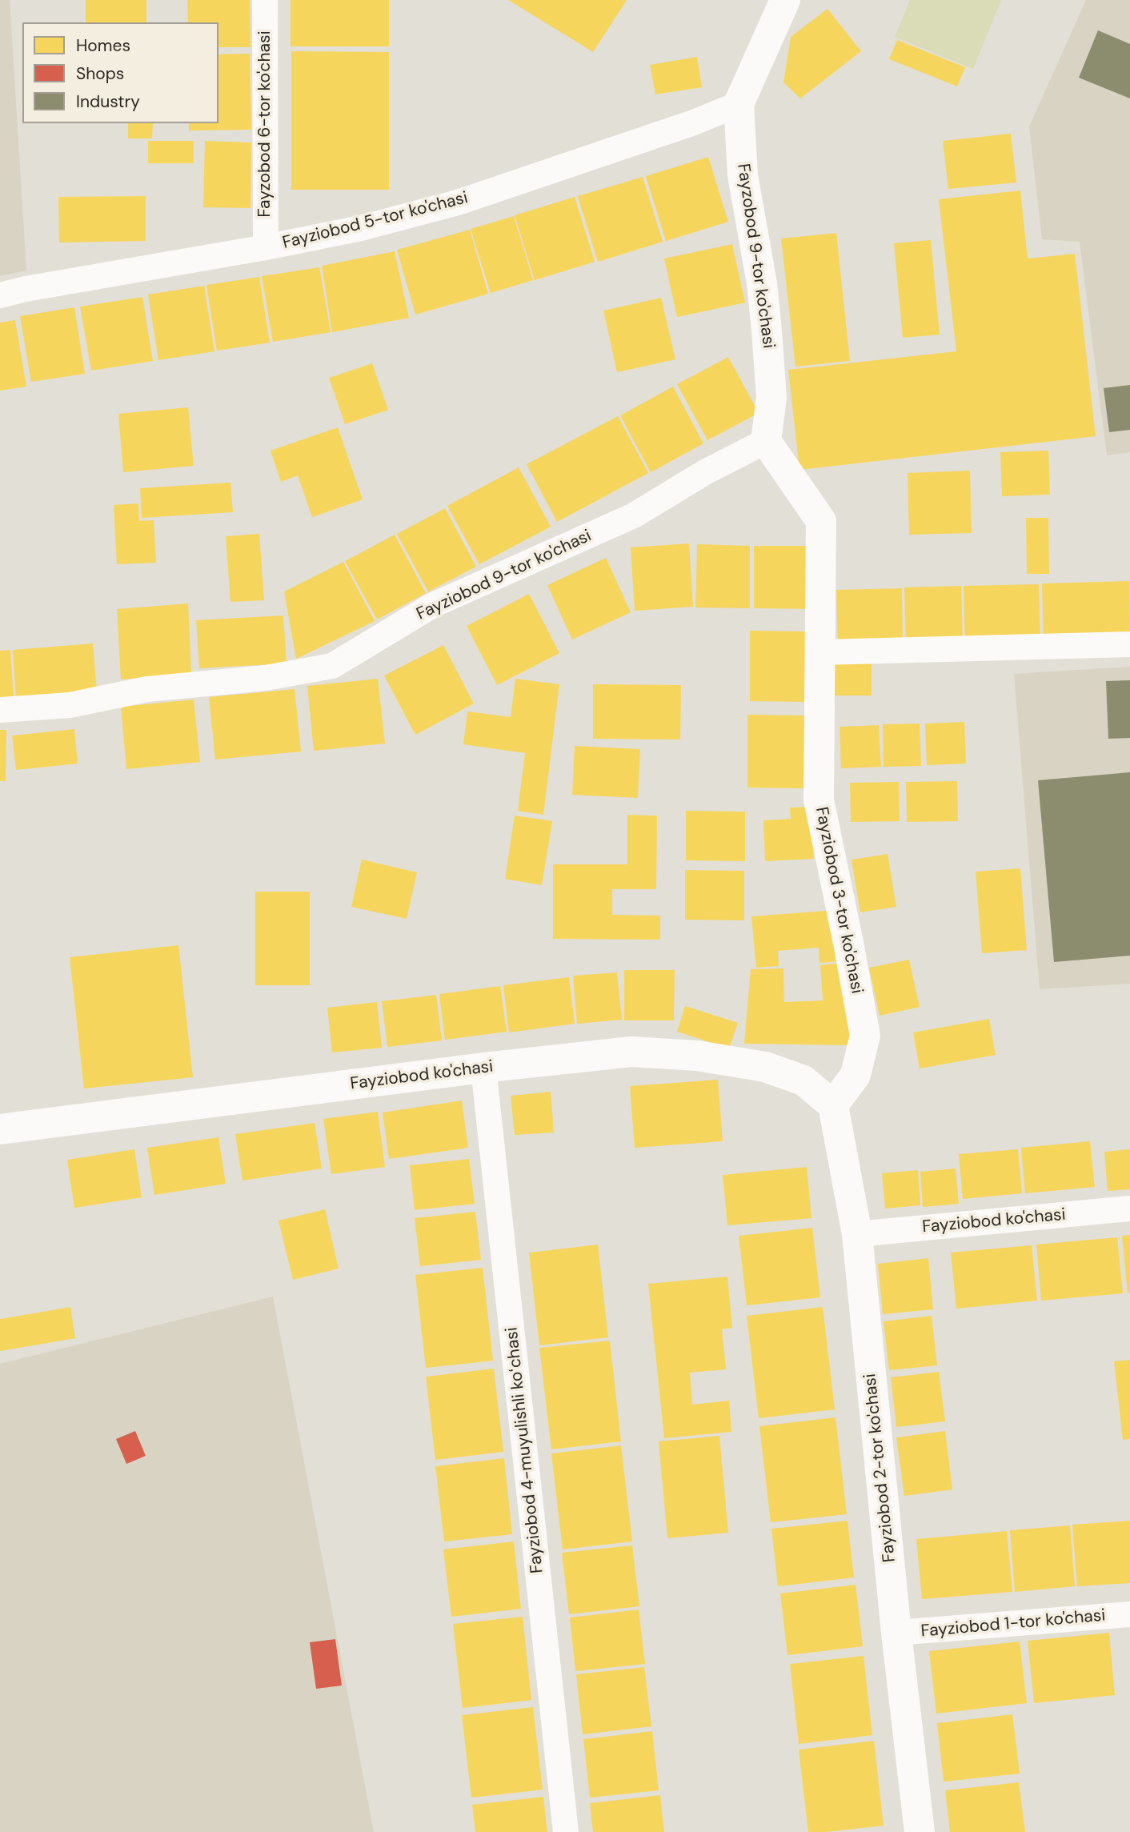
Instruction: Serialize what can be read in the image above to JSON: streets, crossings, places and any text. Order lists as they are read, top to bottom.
{
  "streets": {
    "street": [
      "Fayzobod 6-tor ko'chasi",
      "Fayziobod 5-tor ko'chasi",
      "Fayzobod 9-tor ko'chasi",
      "Fayziobod 9-tor ko'chasi",
      "Fayziobod 3-tor ko'chasi",
      "Fayziobod ko'chasi",
      "Fayziobod 4-muyulishli koʻchasi",
      "Fayziobod 2-tor ko'chasi",
      "Fayziobod 1-tor ko'chasi"
    ]
  },
  "crossings": [
    ["Fayzobod 6-tor ko'chasi", "Fayziobod 5-tor ko'chasi"],
    ["Fayziobod 5-tor ko'chasi", "Fayzobod 9-tor ko'chasi"],
    ["Fayzobod 9-tor ko'chasi", "Fayziobod 9-tor ko'chasi"],
    ["Fayzobod 9-tor ko'chasi", "Fayziobod 3-tor ko'chasi"],
    ["Fayziobod 9-tor ko'chasi", "Fayziobod 3-tor ko'chasi"],
    ["Fayziobod 3-tor ko'chasi", "Fayziobod ko'chasi"],
    ["Fayziobod 3-tor ko'chasi", "Fayziobod 2-tor ko'chasi"],
    ["Fayziobod ko'chasi", "Fayziobod 4-muyulishli koʻchasi"],
    ["Fayziobod ko'chasi", "Fayziobod 2-tor ko'chasi"],
    ["Fayziobod 2-tor ko'chasi", "Fayziobod 1-tor ko'chasi"]
  ],
  "legend": ["Homes", "Shops", "Industry"]
}
